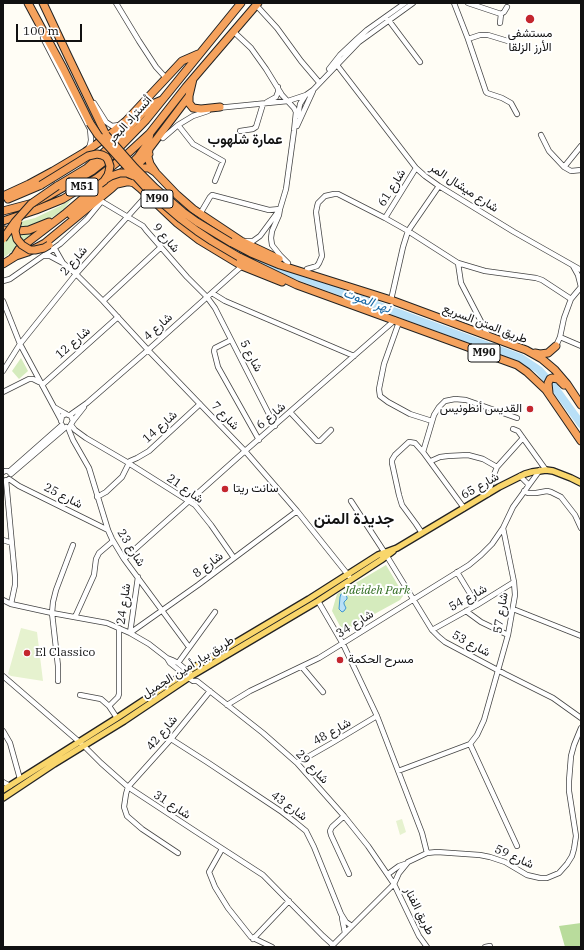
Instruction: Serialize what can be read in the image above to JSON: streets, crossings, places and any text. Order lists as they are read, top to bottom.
{
  "streets": {
    "highway": [
      "أتستراد البحر",
      "M51",
      "M90",
      "طريق المتن السريع"
    ],
    "main road": ["شارع 65", "طريق بيار أمين الجميل"],
    "street": [
      "شارع 61",
      "شارع ميشال المر",
      "شارع 9",
      "شارع 2",
      "شارع 4",
      "شارع 12",
      "شارع 5",
      "شارع 7",
      "شارع 6",
      "شارع 14",
      "شارع 21",
      "شارع 25",
      "شارع 23",
      "شارع 8",
      "شارع 54",
      "شارع 24",
      "شارع 57",
      "شارع 34",
      "شارع 53",
      "شارع 48",
      "شارع 42",
      "شارع 29",
      "شارع 31",
      "شارع 43",
      "شارع 59",
      "طريق الفنار"
    ]
  },
  "crossings": [
    ["أتستراد البحر", "M51"],
    ["شارع 61", "شارع ميشال المر"],
    ["M90", "طريق المتن السريع"],
    ["M90", "شارع 6"],
    ["شارع 9", "شارع 2"],
    ["شارع 9", "شارع 4"],
    ["شارع 9", "شارع 5"],
    ["شارع 2", "شارع 7"],
    ["شارع 4", "شارع 5"],
    ["شارع 4", "شارع 7"],
    ["شارع 4", "شارع 21"],
    ["شارع 4", "شارع 23"],
    ["شارع 12", "شارع 7"],
    ["شارع 5", "شارع 6"],
    ["شارع 7", "شارع 6"],
    ["شارع 7", "شارع 14"],
    ["شارع 7", "شارع 8"],
    ["شارع 7", "طريق بيار أمين الجميل"],
    ["شارع 6", "شارع 21"],
    ["شارع 6", "شارع 23"],
    ["شارع 14", "شارع 21"],
    ["شارع 14", "شارع 23"],
    ["شارع 65", "شارع 34"],
    ["شارع 65", "شارع 53"],
    ["شارع 65", "طريق بيار أمين الجميل"],
    ["شارع 21", "شارع 23"],
    ["شارع 21", "شارع 8"],
    ["شارع 25", "شارع 23"],
    ["شارع 23", "شارع 8"],
    ["شارع 23", "شارع 24"],
    ["شارع 8", "شارع 24"],
    ["شارع 8", "شارع 29"],
    ["شارع 54", "شارع 57"],
    ["شارع 54", "شارع 53"],
    ["شارع 24", "شارع 29"],
    ["شارع 57", "شارع 34"],
    ["شارع 57", "شارع 53"],
    ["شارع 34", "شارع 53"],
    ["شارع 34", "شارع 29"],
    ["شارع 53", "طريق بيار أمين الجميل"],
    ["طريق بيار أمين الجميل", "شارع 29"],
    ["طريق بيار أمين الجميل", "شارع 31"],
    ["شارع 48", "شارع 29"],
    ["شارع 42", "شارع 29"],
    ["شارع 42", "شارع 31"],
    ["شارع 42", "شارع 43"],
    ["شارع 29", "شارع 59"],
    ["شارع 29", "طريق الفنار"]
  ],
  "districts": ["عمارة شلهوب", "جديدة المتن"],
  "water": ["نهر الموت"],
  "parks": ["Jdeideh Park"],
  "places": [
    "مستشفى الأرز الزلقا",
    "القديس أنطونيس",
    "سانت ريتا",
    "El Classico",
    "مسرح الحكمة"
  ],
  "scale_bar": "100 m"
}
